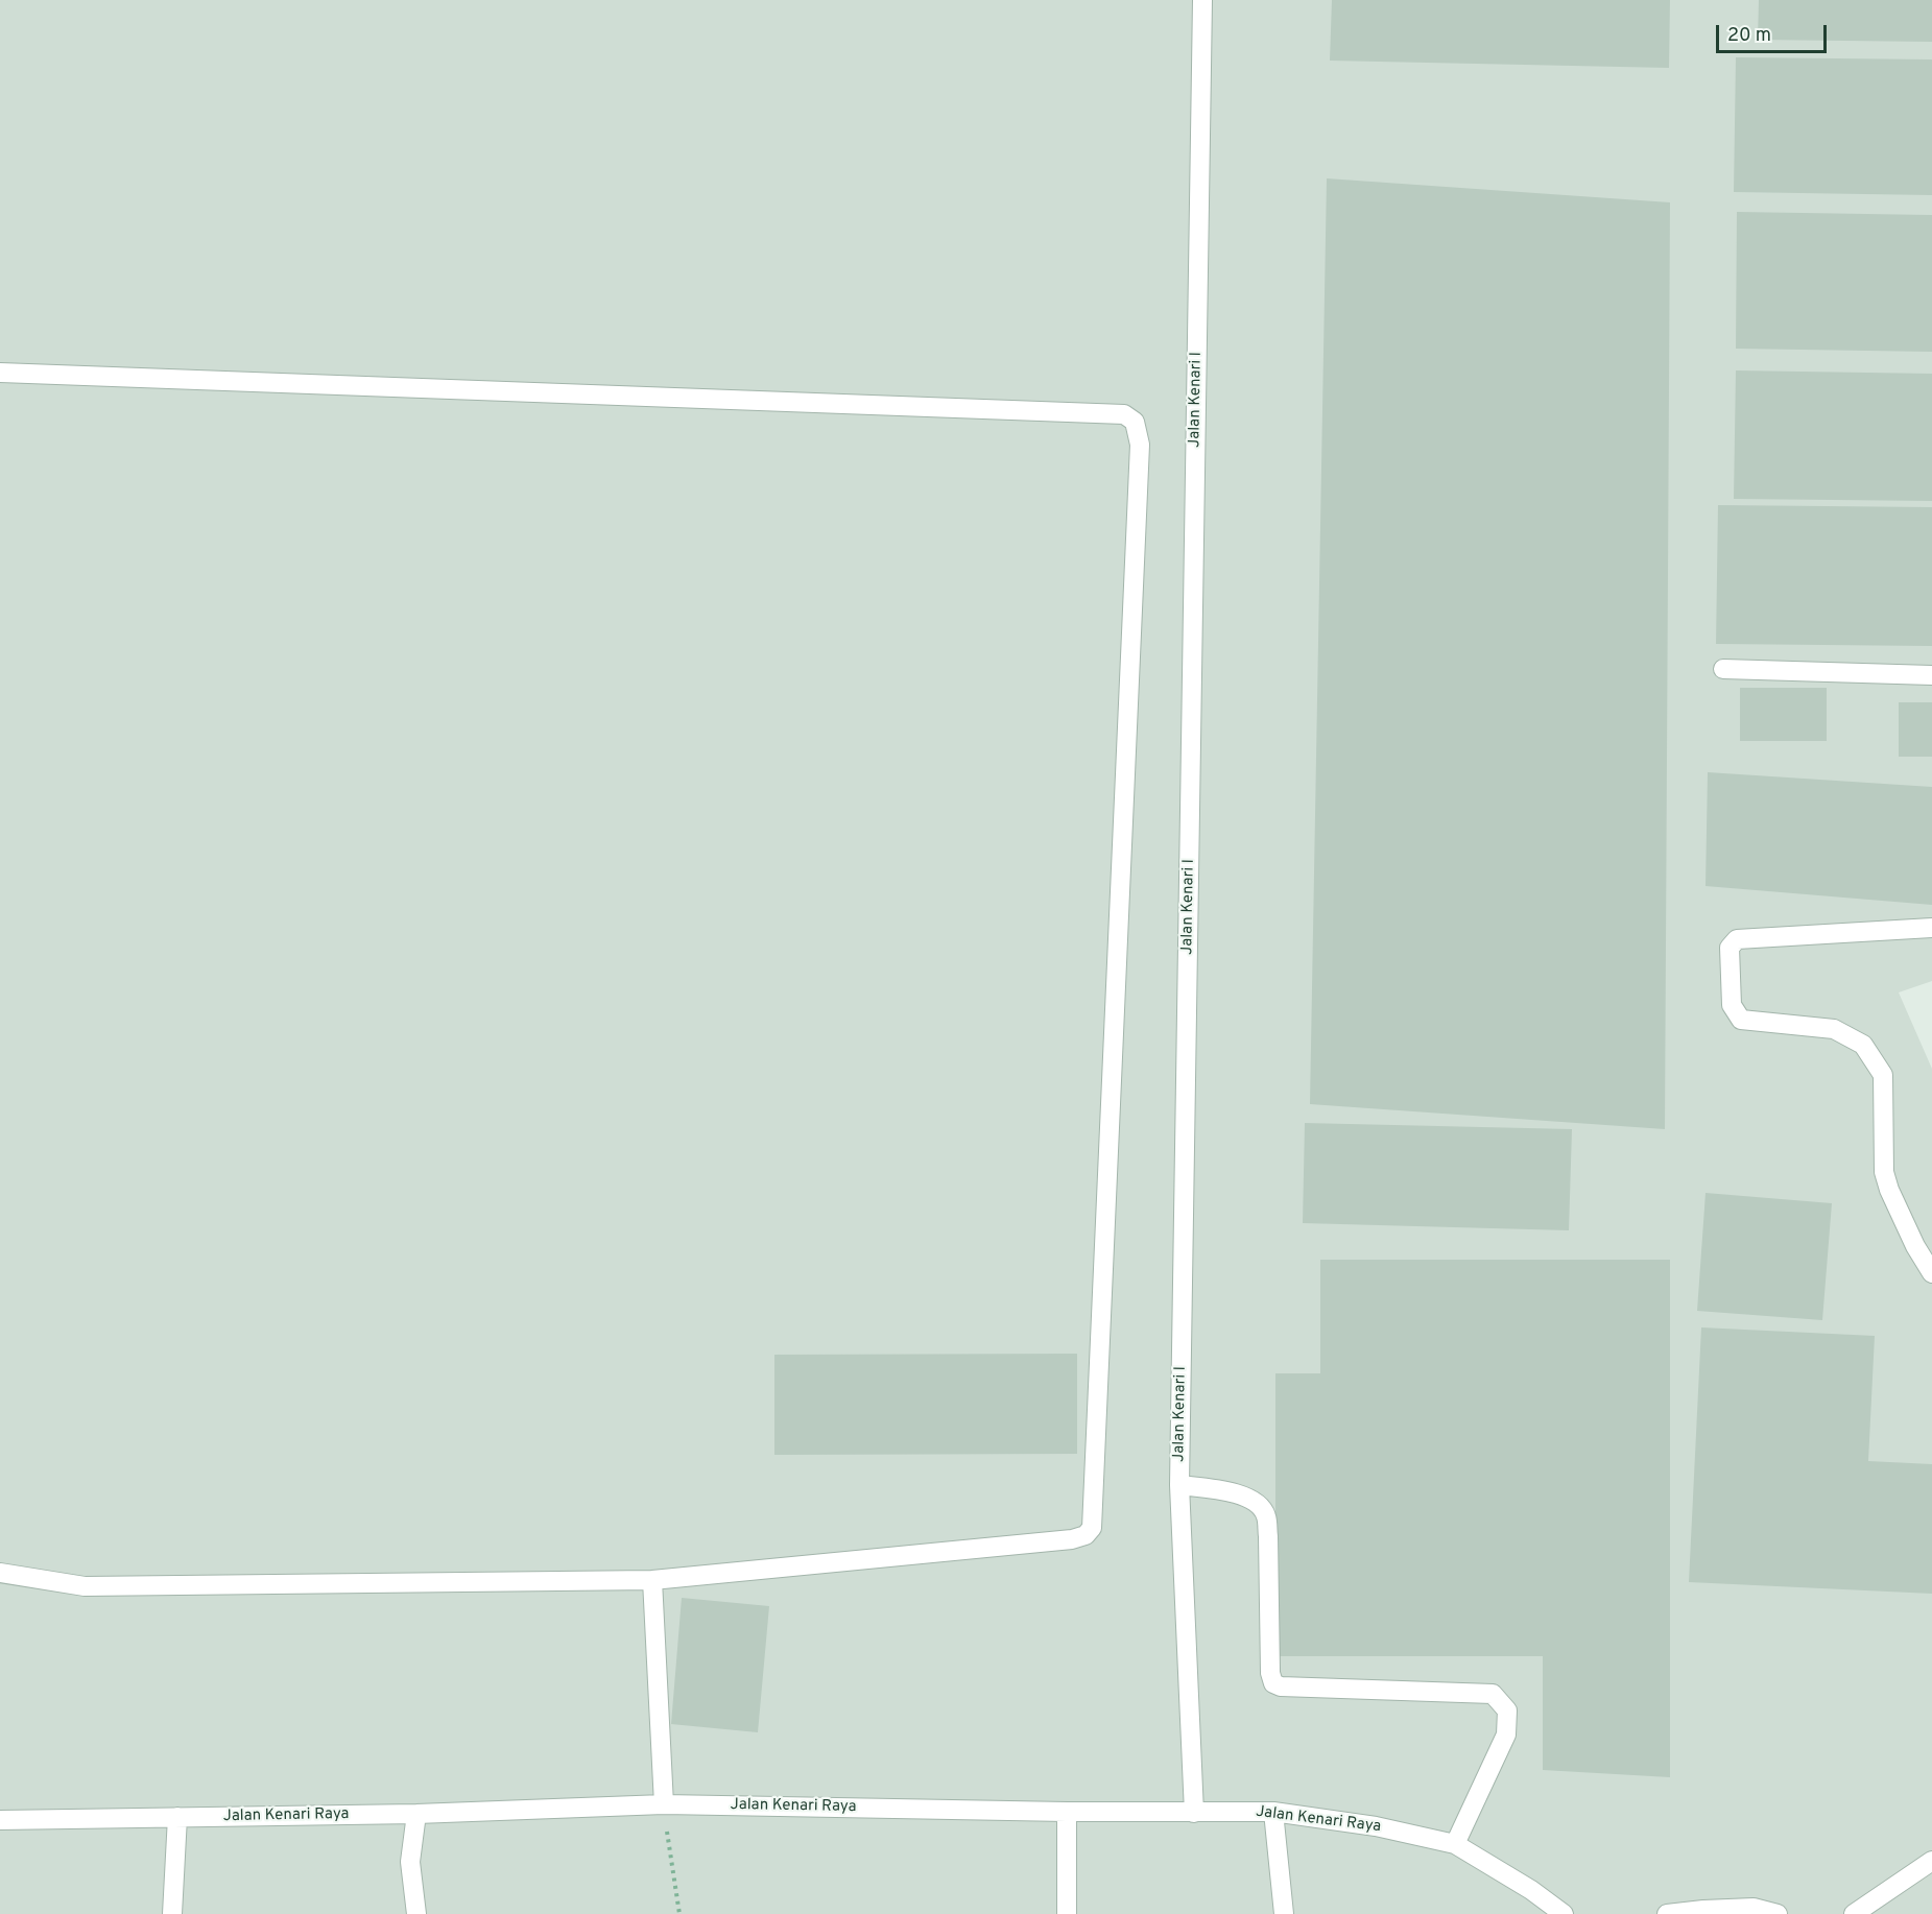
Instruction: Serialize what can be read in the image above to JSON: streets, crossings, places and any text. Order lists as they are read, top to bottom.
{
  "streets": {
    "street": ["Jalan Kenari I", "Jalan Kenari Raya"]
  },
  "crossings": [
    ["Jalan Kenari I", "Jalan Kenari Raya"]
  ],
  "scale_bar": "20 m"
}
